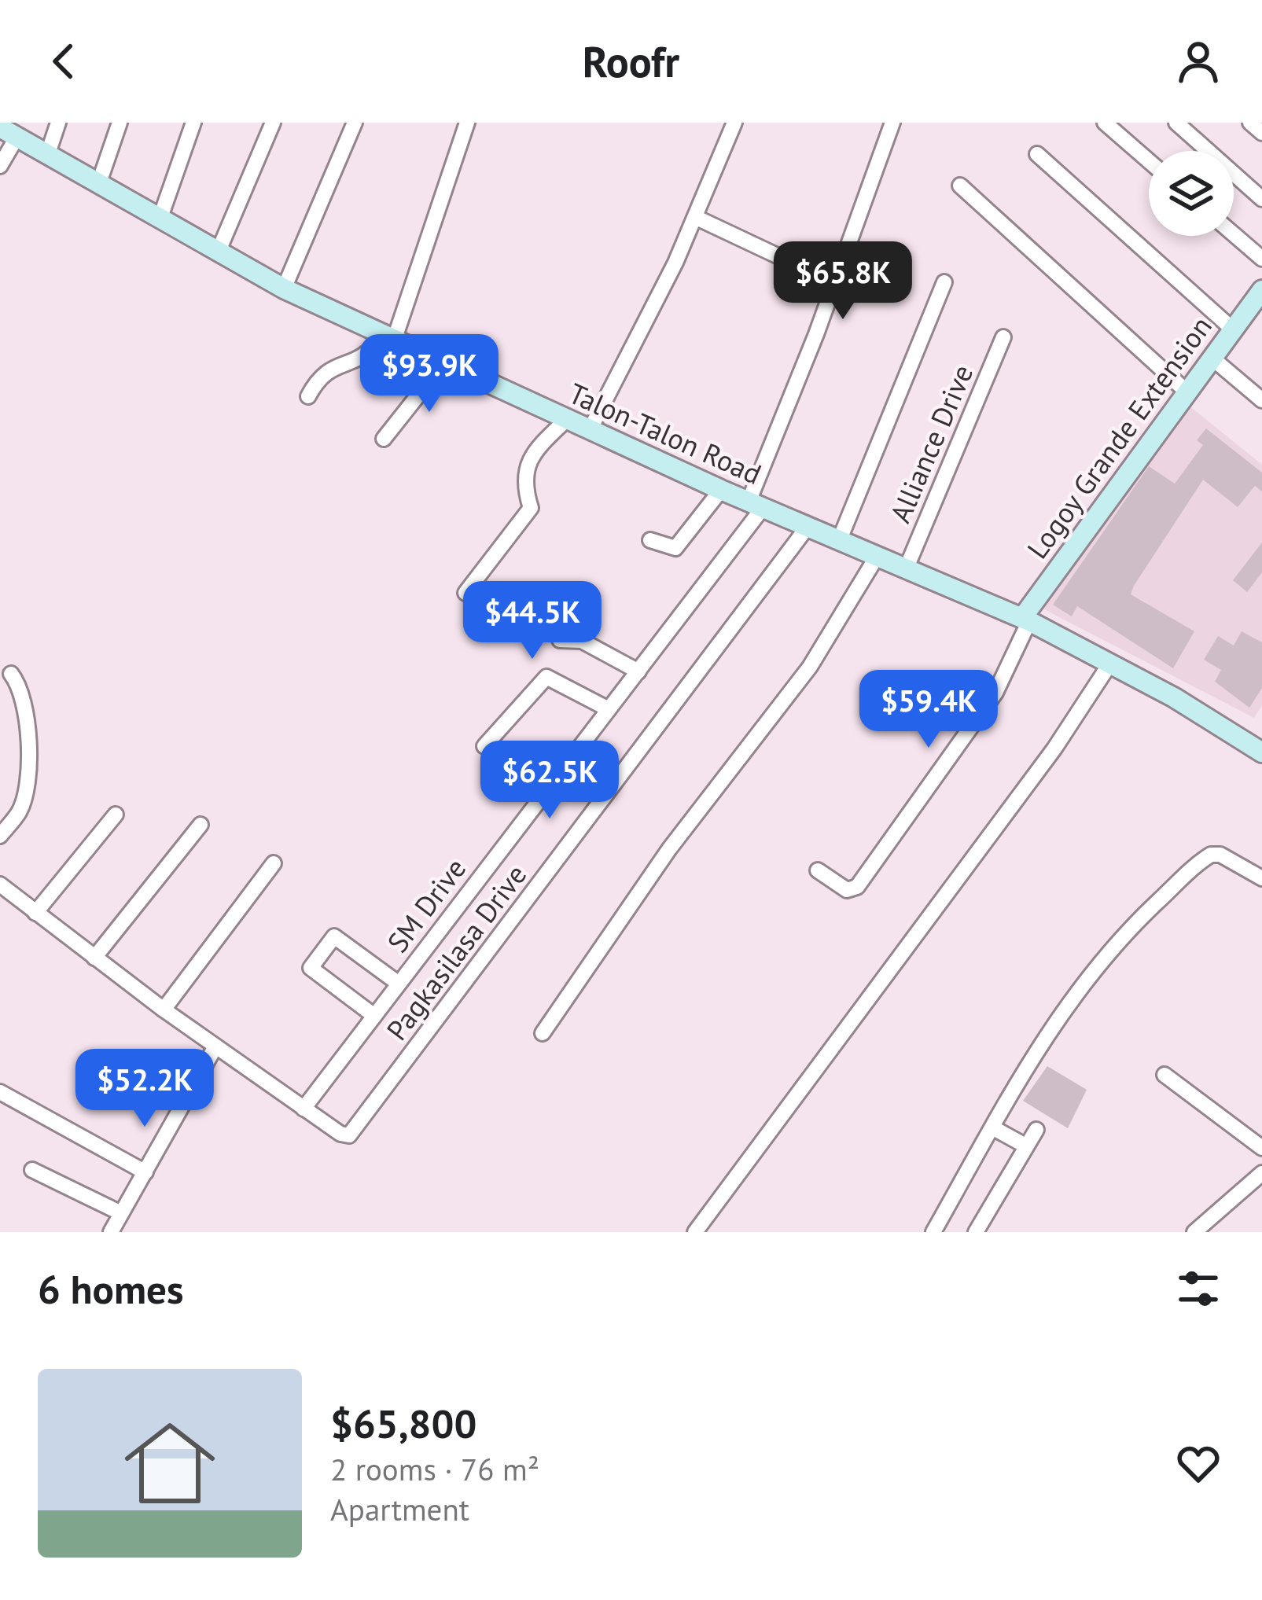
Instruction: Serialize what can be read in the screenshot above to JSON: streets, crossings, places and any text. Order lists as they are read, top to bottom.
{
  "streets": {
    "street": [
      "Talon-Talon Road",
      "Logoy Grande Extension",
      "Alliance Drive",
      "SM Drive",
      "Pagkasilasa Drive"
    ]
  },
  "crossings": [
    ["Talon-Talon Road", "Logoy Grande Extension"],
    ["Talon-Talon Road", "Alliance Drive"],
    ["Talon-Talon Road", "SM Drive"],
    ["Talon-Talon Road", "Pagkasilasa Drive"],
    ["SM Drive", "Pagkasilasa Drive"]
  ],
  "page": {
    "header": "Roofr",
    "price": [
      "$65.8K",
      "$93.9K",
      "$44.5K",
      "$59.4K",
      "$62.5K",
      "$52.2K"
    ],
    "heading": "6 homes",
    "list": [
      {
        "name": "$65,800",
        "note": "2 rooms · 76 m² · Apartment"
      }
    ]
  }
}
